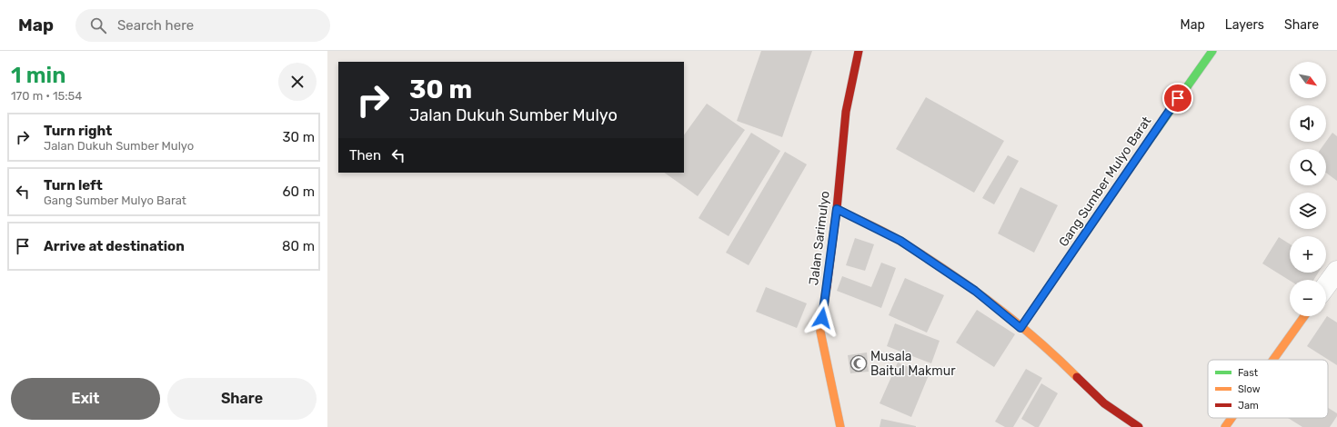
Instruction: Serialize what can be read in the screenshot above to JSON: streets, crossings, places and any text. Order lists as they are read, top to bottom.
{
  "streets": {
    "street": ["Gang Sumber Mulyo Barat", "Jalan Sarimulyo"]
  },
  "places": {
    "mosque": ["Musala Baitul Makmur"]
  },
  "legend": ["Fast", "Slow", "Jam"],
  "north": "bottom right",
  "page": {
    "header": "Map",
    "search": "Search here",
    "nav": ["Map", "Layers", "Share"],
    "heading": ["1 min", "170 m · 15:54"],
    "map_buttons": ["+", "−"],
    "turn": ["30 m", "Jalan Dukuh Sumber Mulyo"],
    "list": [
      {
        "name": "Turn right",
        "note": "Jalan Dukuh Sumber Mulyo",
        "value": "30 m"
      },
      {
        "name": "Turn left",
        "note": "Gang Sumber Mulyo Barat",
        "value": "60 m"
      },
      {
        "name": "Arrive at destination",
        "value": "80 m"
      }
    ],
    "then": "Then",
    "buttons": ["Exit", "Share"]
  }
}
